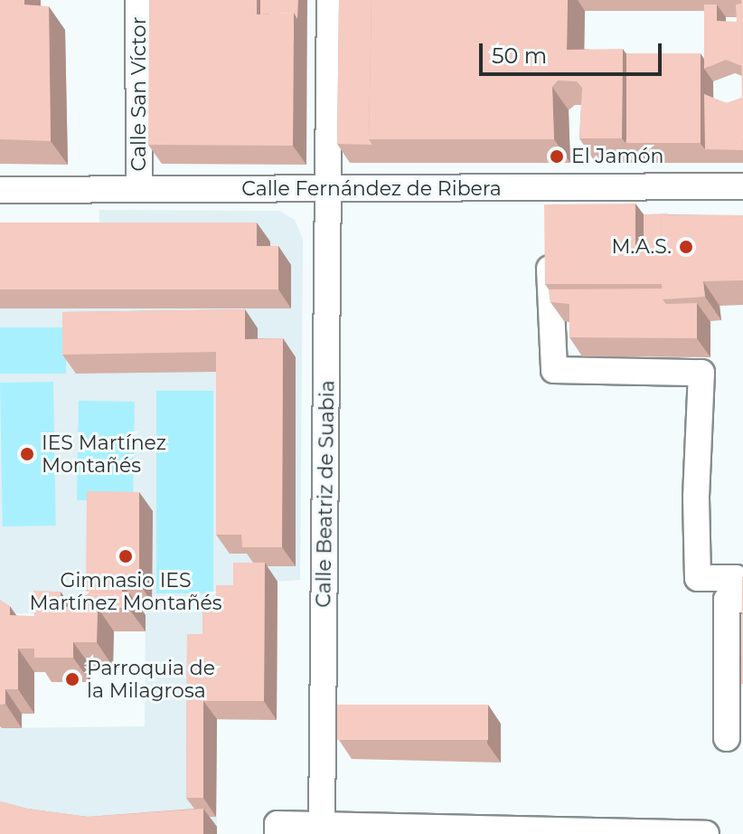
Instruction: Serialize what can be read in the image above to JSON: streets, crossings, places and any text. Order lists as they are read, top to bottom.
{
  "streets": {
    "street": ["Calle San Víctor", "Calle Fernández de Ribera", "Calle Beatriz de Suabia"]
  },
  "crossings": [
    ["Calle San Víctor", "Calle Fernández de Ribera"],
    ["Calle Fernández de Ribera", "Calle Beatriz de Suabia"]
  ],
  "places": [
    "El Jamón",
    "M.A.S.",
    "IES Martínez Montañés",
    "Gimnasio IES Martínez Montañés",
    "Parroquia de la Milagrosa"
  ],
  "scale_bar": "50 m"
}
